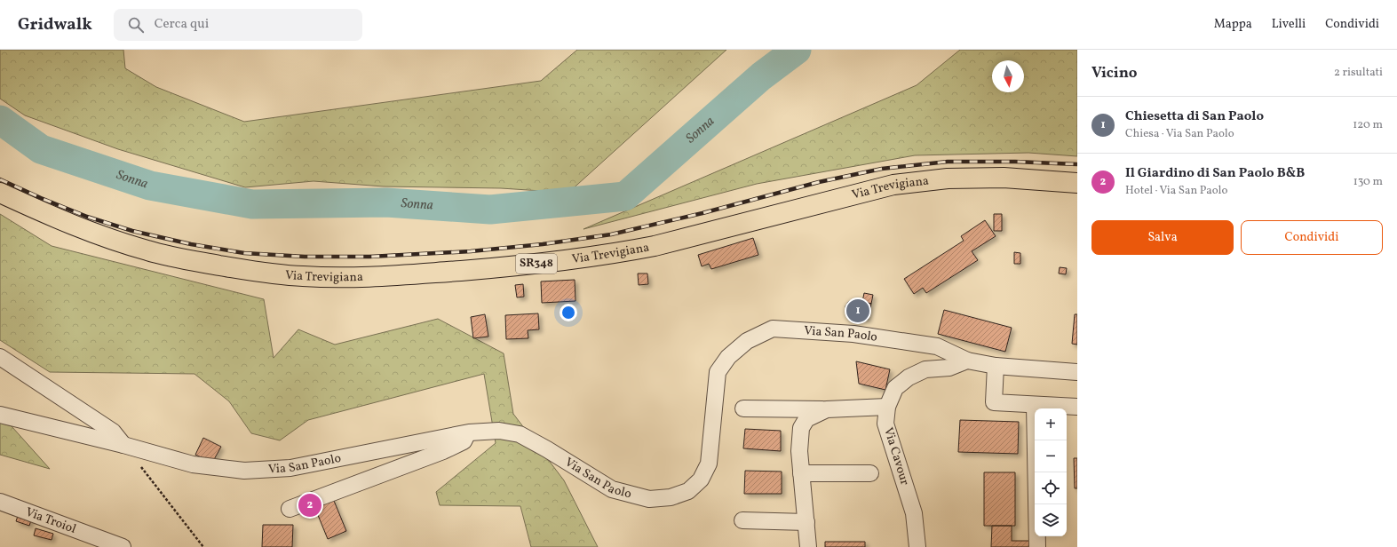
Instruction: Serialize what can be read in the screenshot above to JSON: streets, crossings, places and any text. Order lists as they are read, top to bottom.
{
  "streets": {
    "main road": ["Via Trevigiana", "SR348"],
    "street": ["Via San Paolo", "Via Cavour", "Via Troiol"]
  },
  "crossings": [
    ["Via San Paolo", "Via Cavour"]
  ],
  "water": ["Sonna"],
  "north": "bottom",
  "page": {
    "header": "Gridwalk",
    "search": "Cerca qui",
    "nav": ["Mappa", "Livelli", "Condividi"],
    "heading": ["Vicino", "2 risultati"],
    "list": [
      {
        "mark": "1",
        "name": "Chiesetta di San Paolo",
        "note": "Chiesa · Via San Paolo",
        "value": "120 m"
      },
      {
        "mark": "2",
        "name": "Il Giardino di San Paolo B&B",
        "note": "Hotel · Via San Paolo",
        "value": "130 m"
      }
    ],
    "buttons": ["Salva", "Condividi"],
    "pins": ["1", "2"],
    "map_buttons": ["+", "−"]
  }
}
